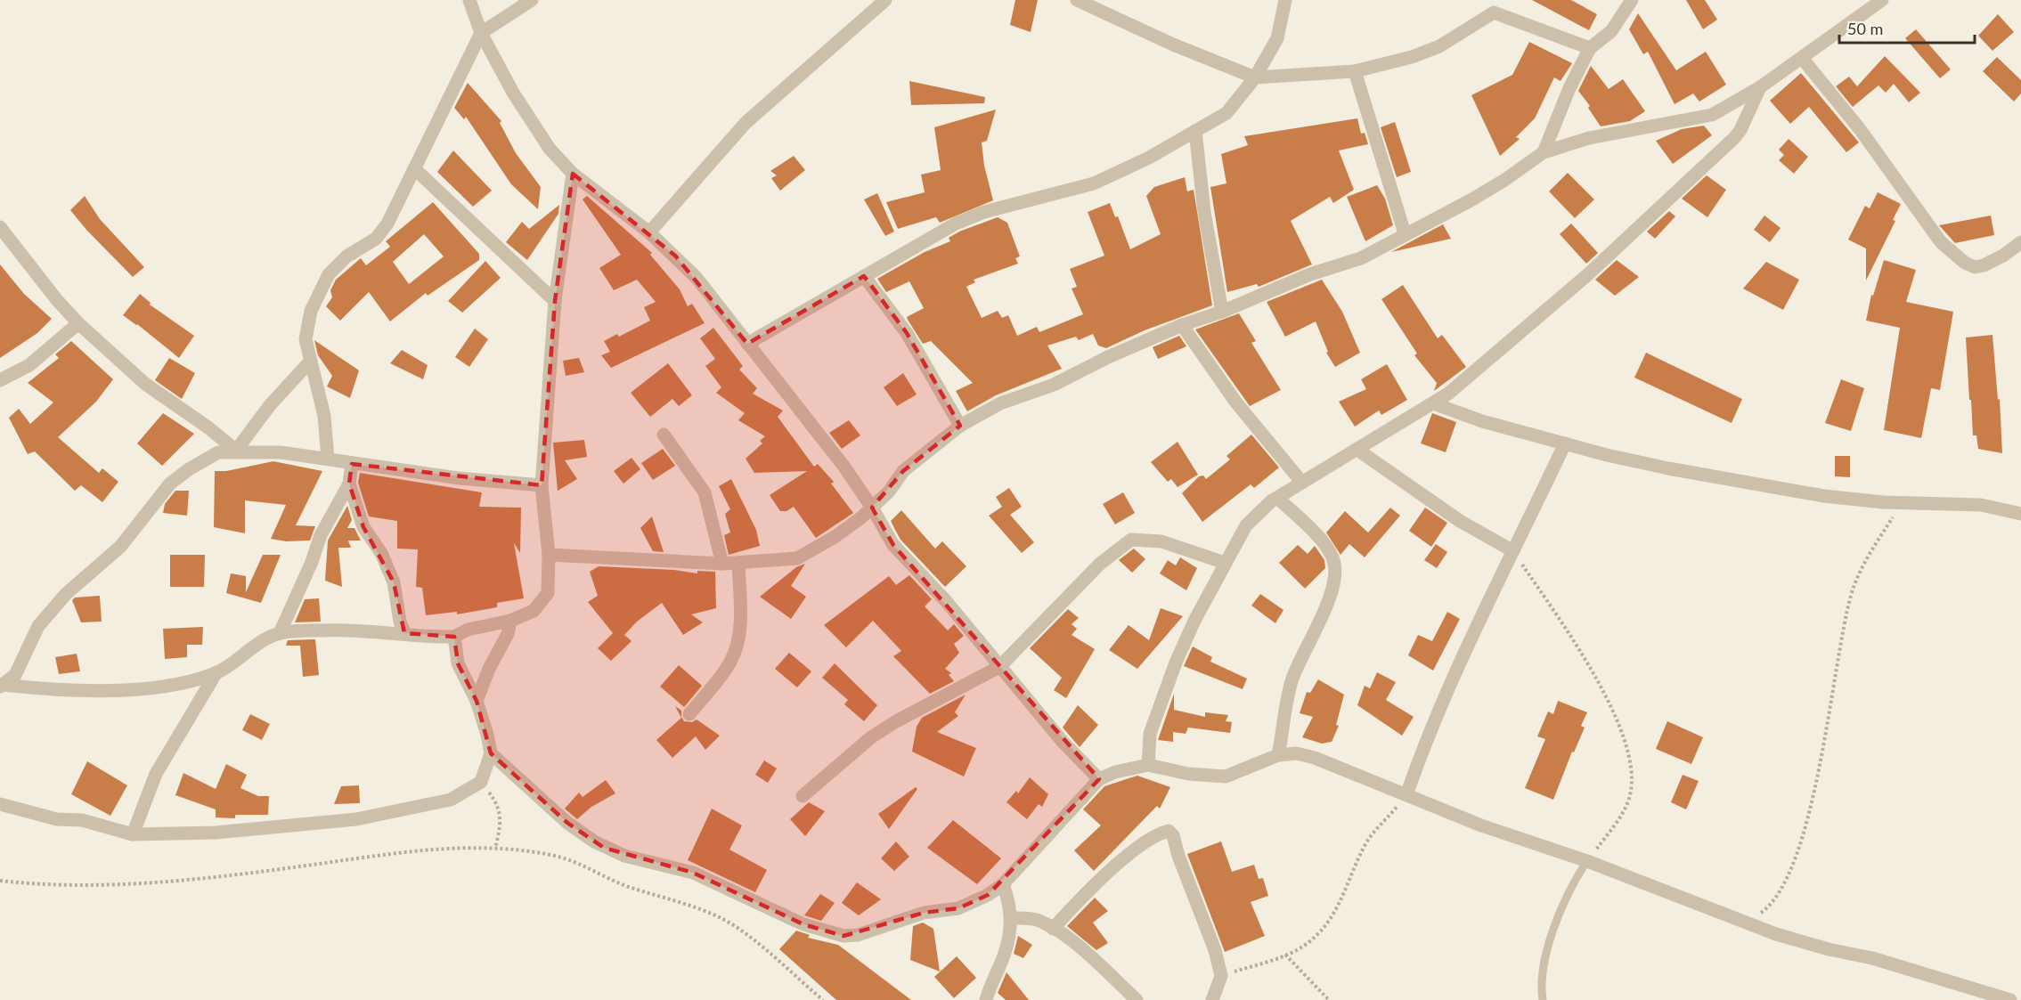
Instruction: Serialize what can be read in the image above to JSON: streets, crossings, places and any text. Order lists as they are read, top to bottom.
{
  "scale_bar": "50 m"
}
